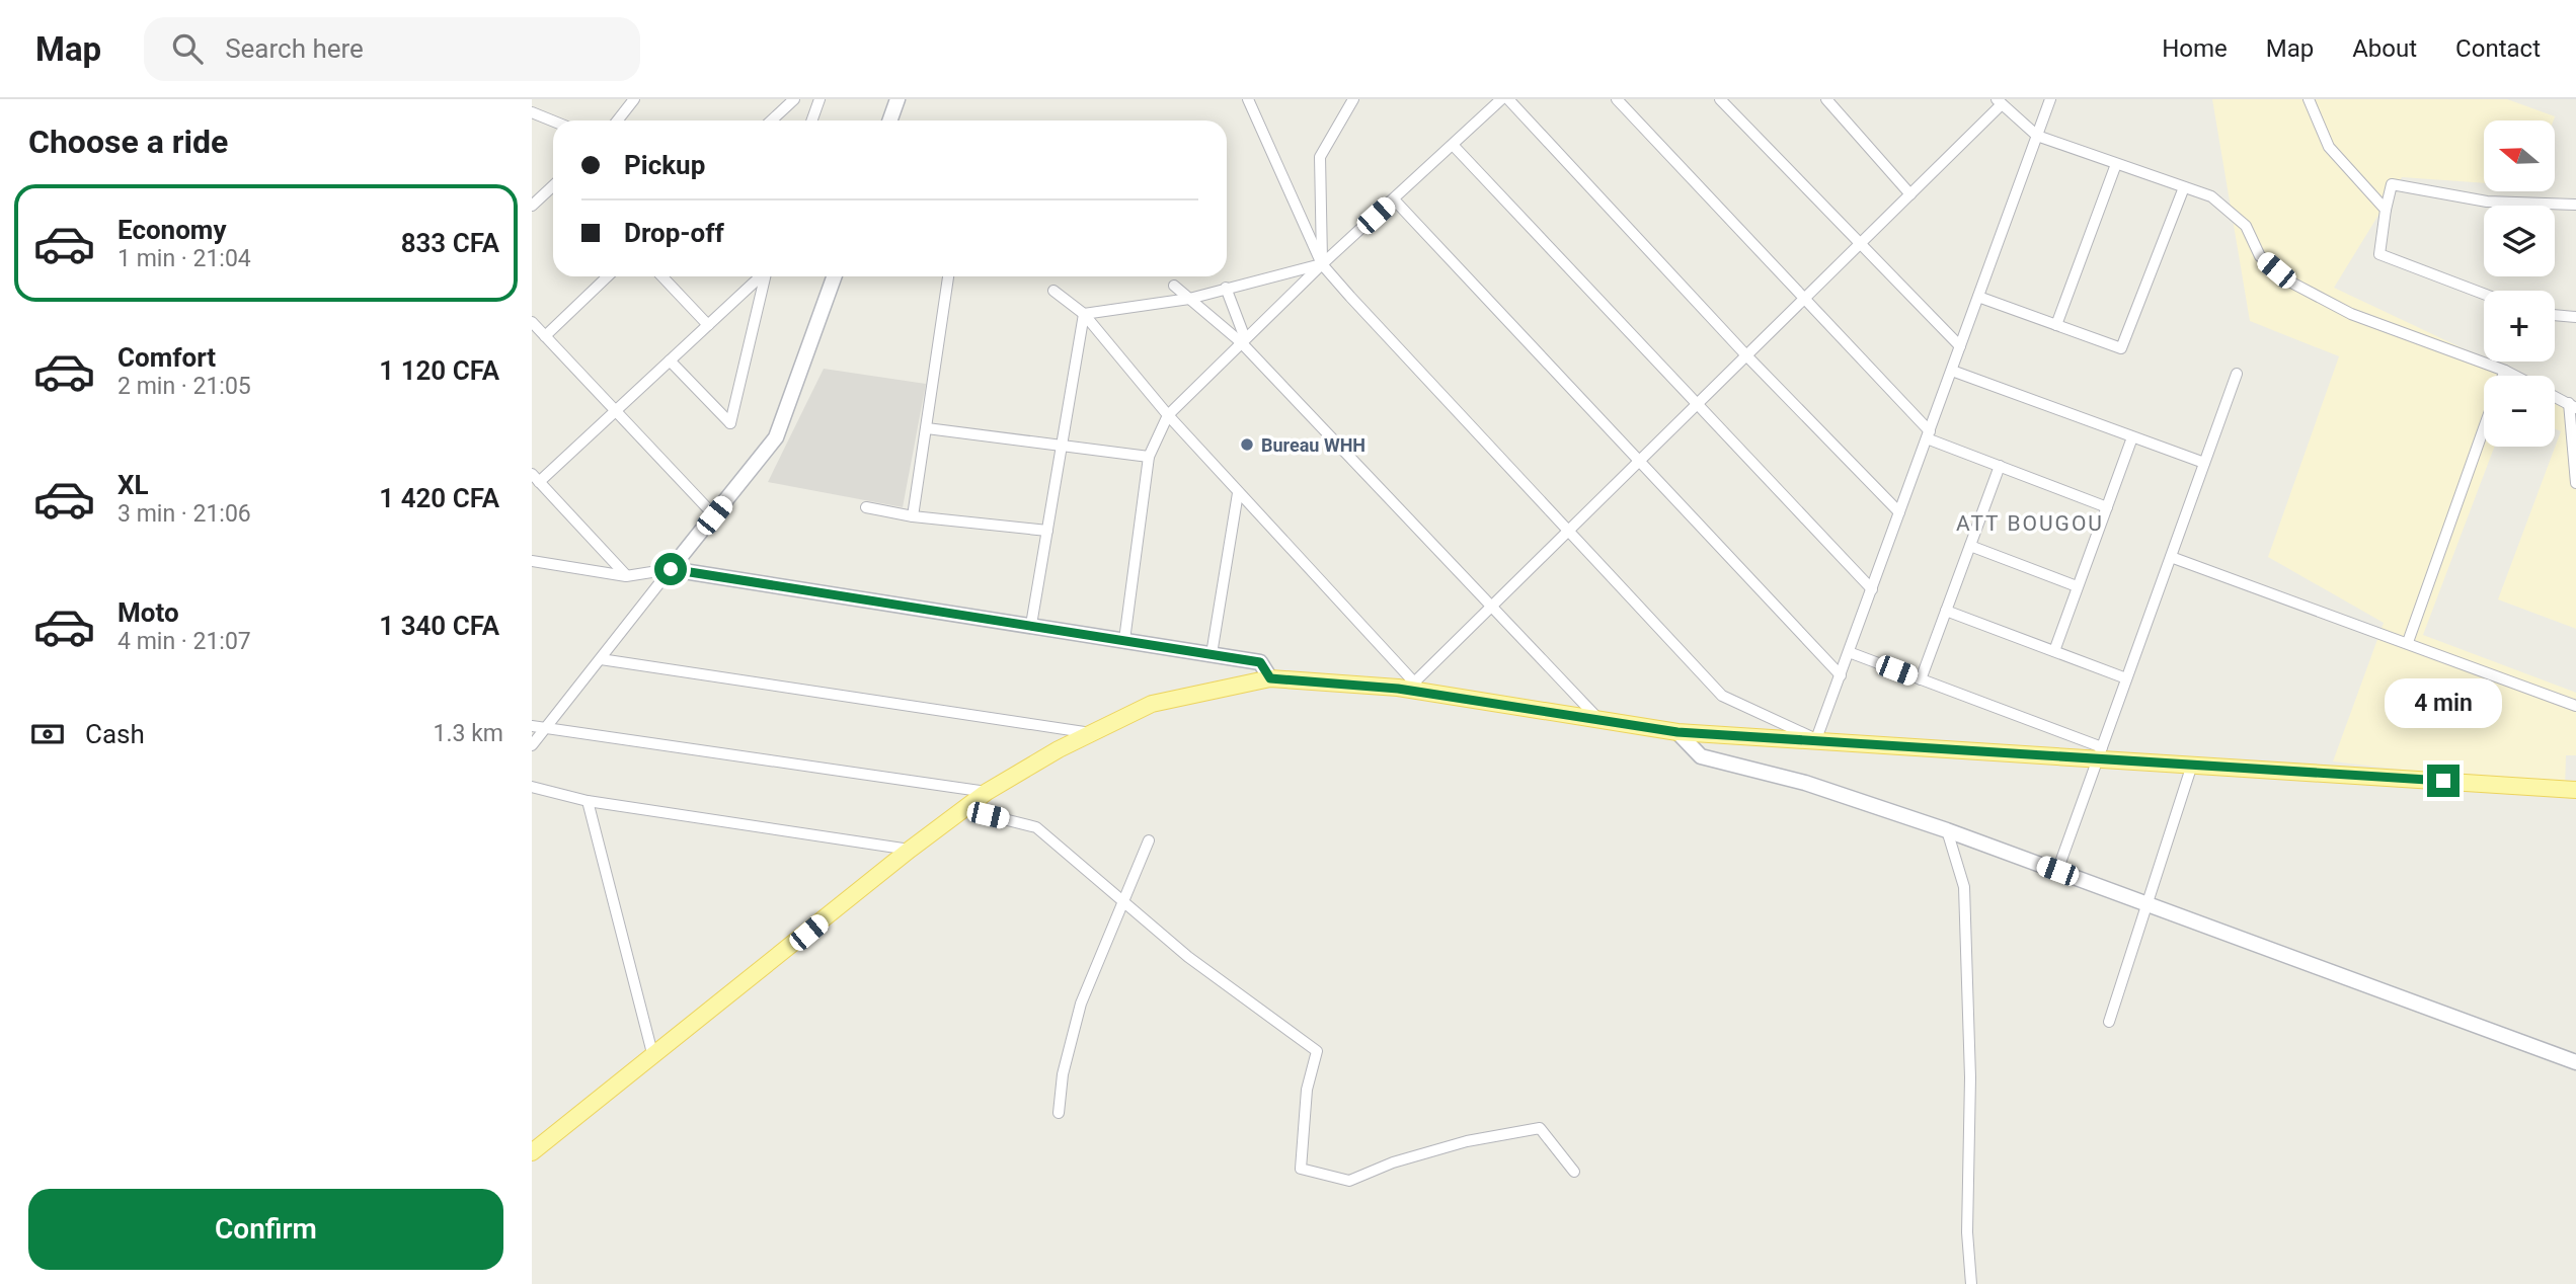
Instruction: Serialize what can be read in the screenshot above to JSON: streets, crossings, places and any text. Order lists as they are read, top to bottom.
{
  "districts": ["ATT BOUGOU"],
  "places": ["Bureau WHH"],
  "north": "left",
  "page": {
    "header": "Map",
    "search": "Search here",
    "nav": [
      "Home",
      "Map",
      "About",
      "Contact"
    ],
    "heading": "Choose a ride",
    "map_buttons": ["+", "−"],
    "banner": ["Pickup", "Drop-off"],
    "list": [
      {
        "name": "Economy",
        "note": "1 min · 21:04",
        "value": "833 CFA"
      },
      {
        "name": "Comfort",
        "note": "2 min · 21:05",
        "value": "1 120 CFA"
      },
      {
        "name": "XL",
        "note": "3 min · 21:06",
        "value": "1 420 CFA"
      },
      {
        "name": "Moto",
        "note": "4 min · 21:07",
        "value": "1 340 CFA"
      }
    ],
    "bubble": "4 min",
    "pay": ["Cash", "1.3 km"],
    "buttons": "Confirm"
  }
}
